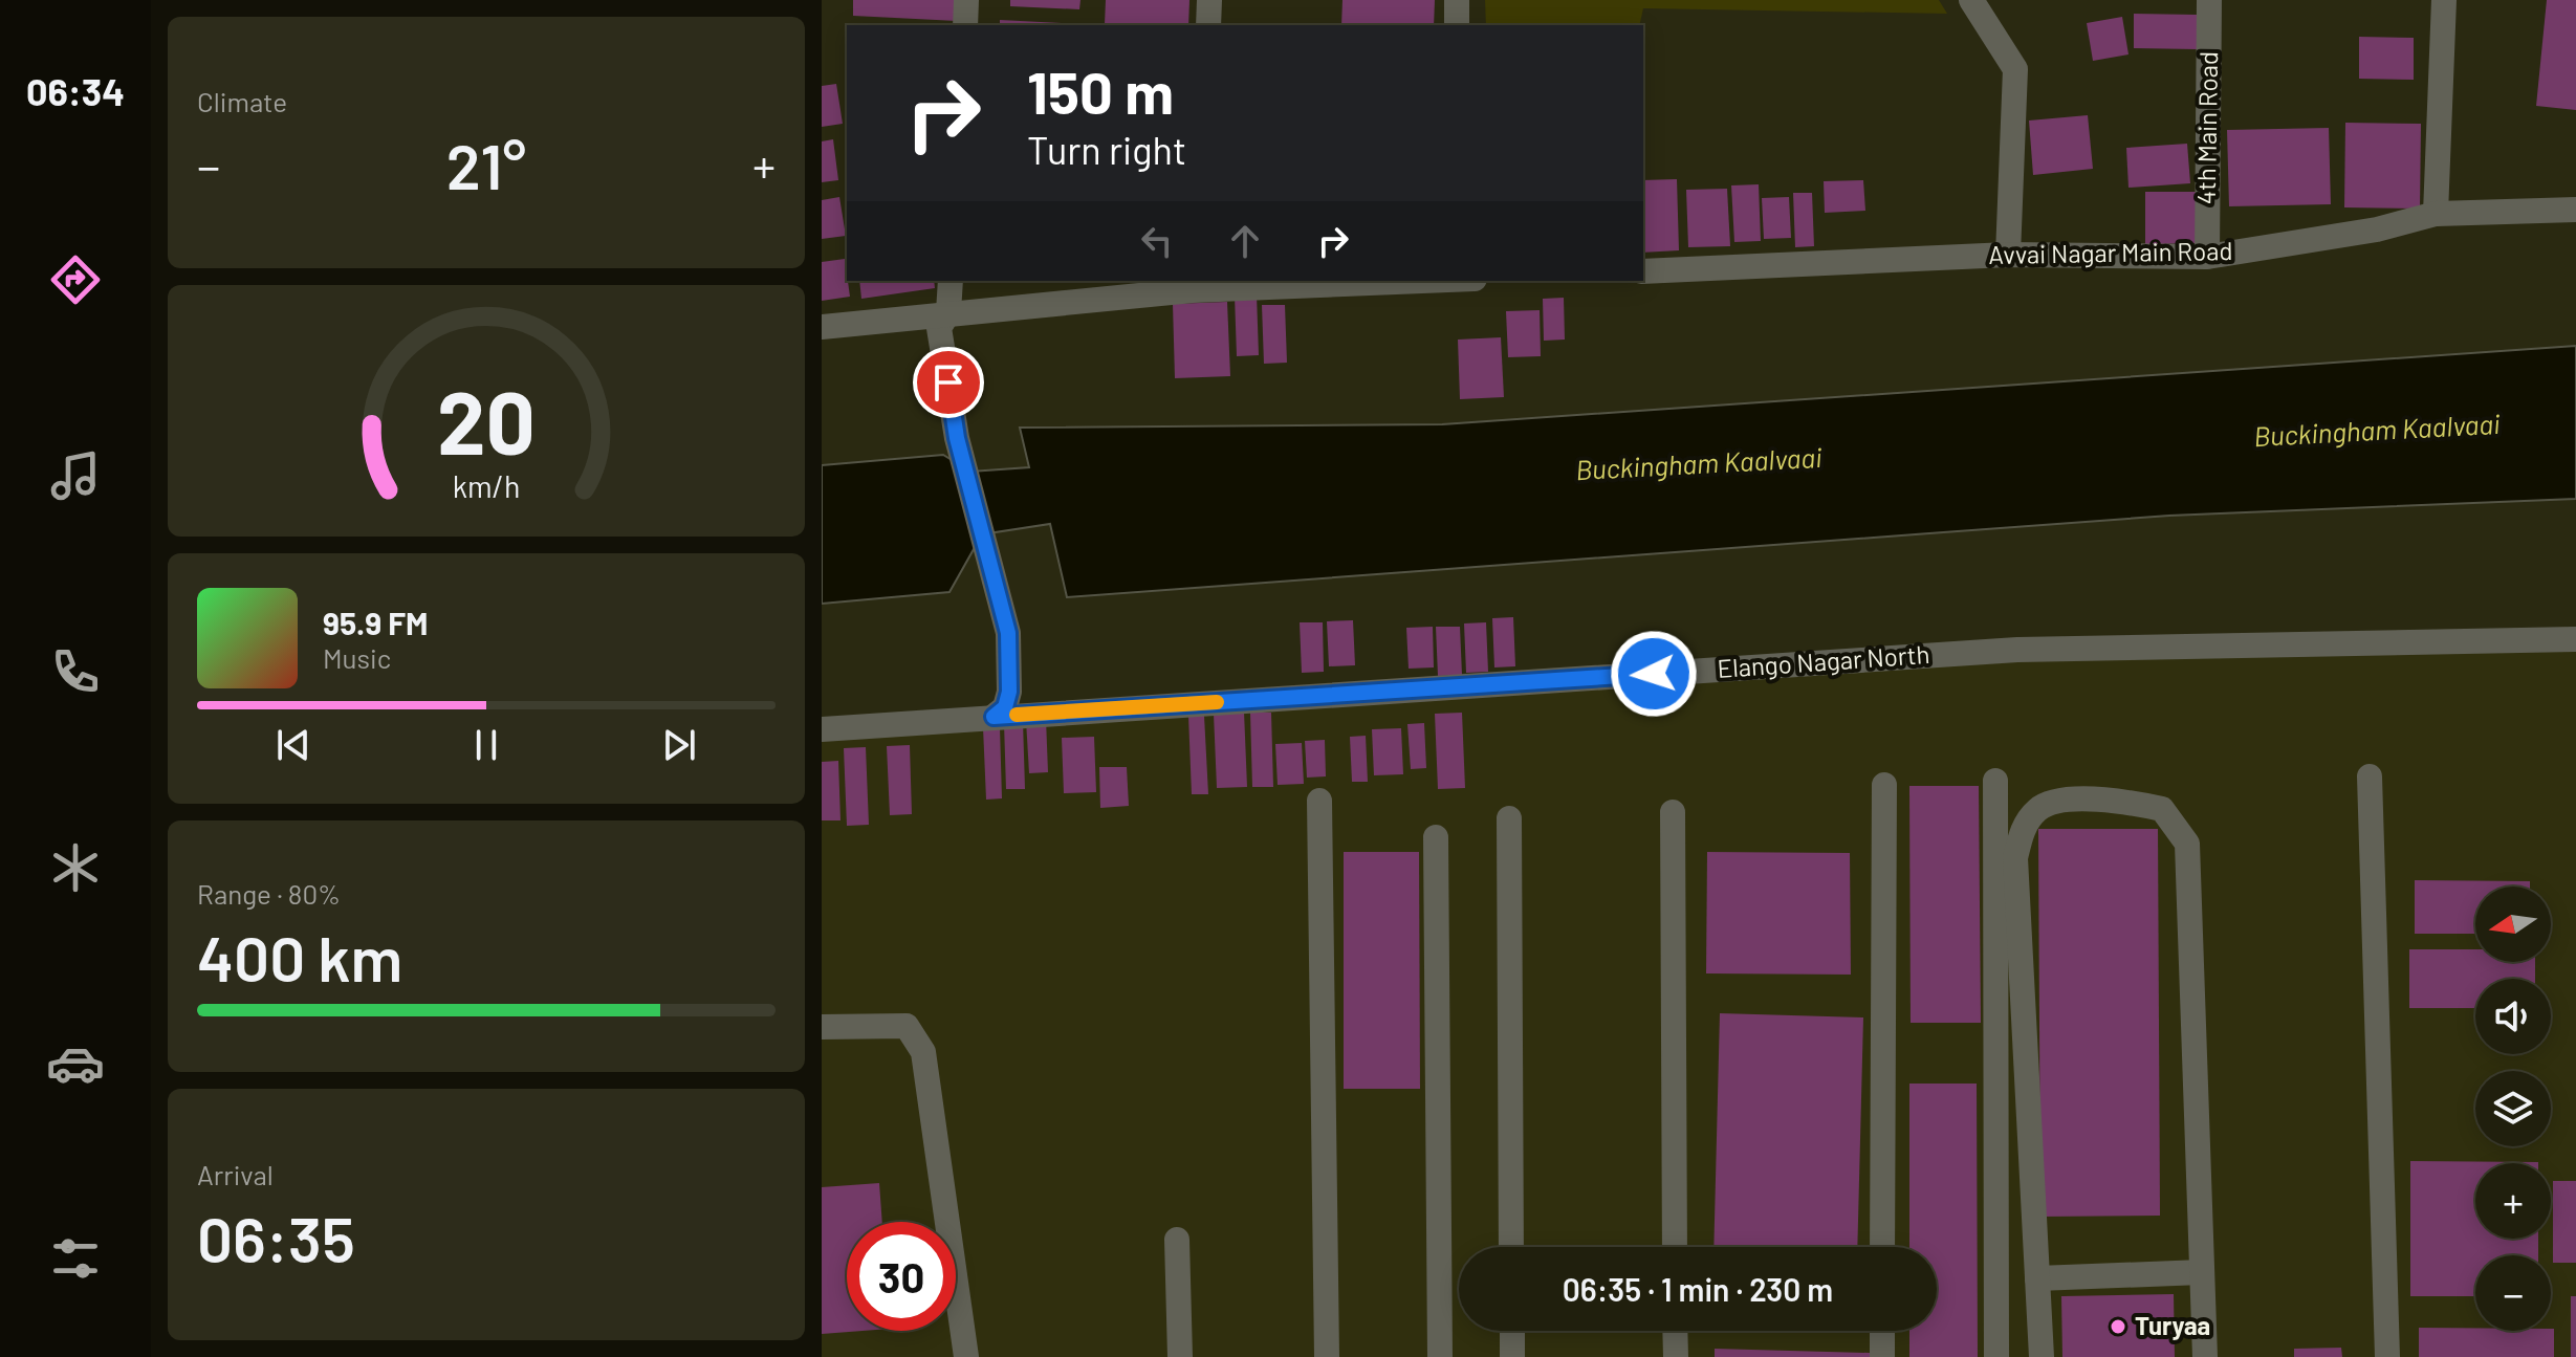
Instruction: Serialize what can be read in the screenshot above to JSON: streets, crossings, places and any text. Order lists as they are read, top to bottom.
{
  "streets": {
    "street": ["4th Main Road", "Avvai Nagar Main Road", "Elango Nagar North"]
  },
  "crossings": [
    ["4th Main Road", "Avvai Nagar Main Road"]
  ],
  "water": ["Buckingham Kaalvaai"],
  "places": ["Turyaa"],
  "north": "left",
  "page": {
    "tabs": "06:34",
    "tile": [
      "Climate",
      ["Range · 80%", "400 km"],
      ["Arrival", "06:35"]
    ],
    "turn": ["150 m", "Turn right"],
    "heat": ["−", "21°", "+"],
    "song": ["95.9 FM", "Music"],
    "map_buttons": ["+", "−"],
    "limit": "30",
    "trip": "06:35 · 1 min · 230 m",
    "gauge": ["20", "km/h"]
  }
}
